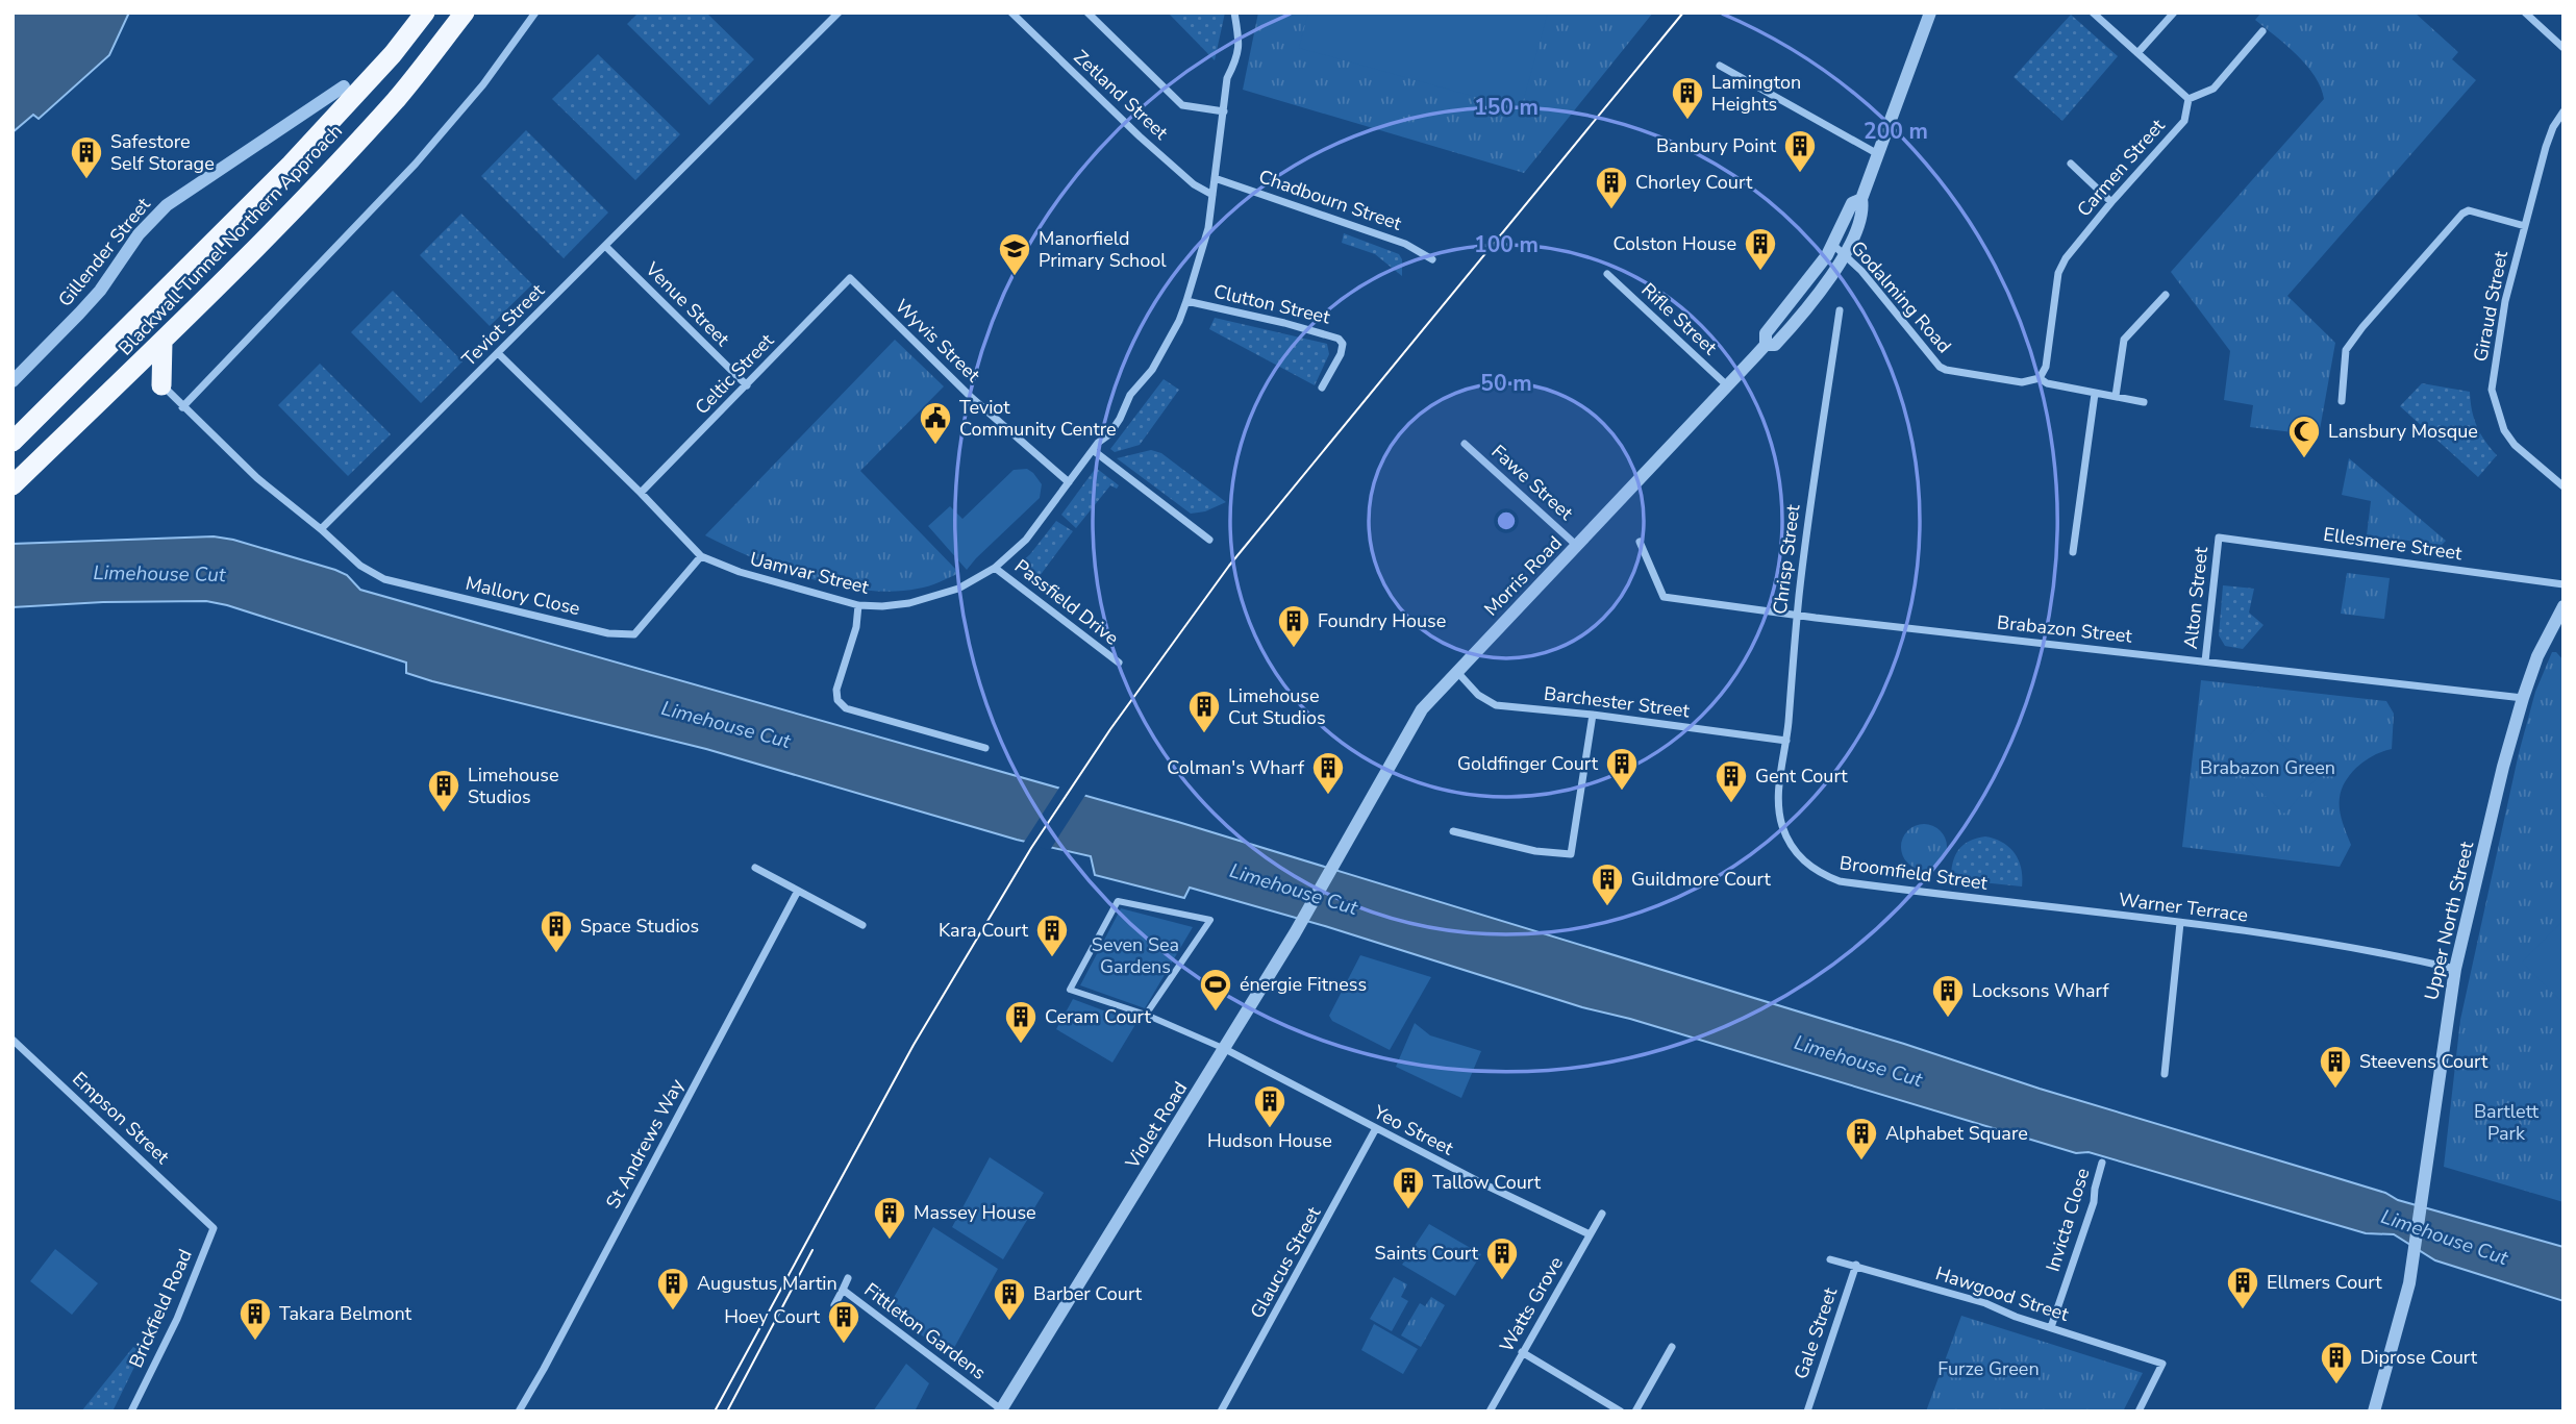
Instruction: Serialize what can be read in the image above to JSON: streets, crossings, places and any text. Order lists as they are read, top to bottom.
{
  "streets": {
    "highway": ["Blackwall Tunnel Northern Approach"],
    "street": [
      "Zetland Street",
      "Carmen Street",
      "Chadbourn Street",
      "Gillender Street",
      "Godalming Road",
      "Venue Street",
      "Clutton Street",
      "Giraud Street",
      "Rifle Street",
      "Teviot Street",
      "Wyvis Street",
      "Celtic Street",
      "Fawe Street",
      "Ellesmere Street",
      "Chrisp Street",
      "Uamvar Street",
      "Morris Road",
      "Mallory Close",
      "Alton Street",
      "Passfield Drive",
      "Brabazon Street",
      "Barchester Street",
      "Broomfield Street",
      "Warner Terrace",
      "Upper North Street",
      "Empson Street",
      "Violet Road",
      "Yeo Street",
      "St Andrews Way",
      "Invicta Close",
      "Glaucus Street",
      "Hawgood Street",
      "Watts Grove",
      "Brickfield Road",
      "Fittleton Gardens",
      "Gale Street"
    ]
  },
  "crossings": [
    ["Zetland Street", "Uamvar Street"],
    ["Carmen Street", "Godalming Road"],
    ["Chadbourn Street", "Uamvar Street"],
    ["Godalming Road", "Morris Road"],
    ["Venue Street", "Teviot Street"],
    ["Venue Street", "Celtic Street"],
    ["Clutton Street", "Uamvar Street"],
    ["Rifle Street", "Morris Road"],
    ["Teviot Street", "Uamvar Street"],
    ["Teviot Street", "Mallory Close"],
    ["Wyvis Street", "Celtic Street"],
    ["Wyvis Street", "Uamvar Street"],
    ["Celtic Street", "Uamvar Street"],
    ["Fawe Street", "Morris Road"],
    ["Ellesmere Street", "Alton Street"],
    ["Chrisp Street", "Brabazon Street"],
    ["Chrisp Street", "Barchester Street"],
    ["Chrisp Street", "Broomfield Street"],
    ["Uamvar Street", "Mallory Close"],
    ["Uamvar Street", "Passfield Drive"],
    ["Morris Road", "Barchester Street"],
    ["Morris Road", "Violet Road"],
    ["Alton Street", "Brabazon Street"],
    ["Brabazon Street", "Upper North Street"],
    ["Broomfield Street", "Warner Terrace"],
    ["Warner Terrace", "Upper North Street"],
    ["Empson Street", "Brickfield Road"],
    ["Violet Road", "Yeo Street"],
    ["Violet Road", "Fittleton Gardens"],
    ["Yeo Street", "Glaucus Street"],
    ["Yeo Street", "Watts Grove"],
    ["Invicta Close", "Hawgood Street"],
    ["Hawgood Street", "Gale Street"]
  ],
  "water": ["Limehouse Cut"],
  "parks": [
    "Brabazon Green",
    "Seven Sea Gardens",
    "Bartlett Park",
    "Furze Green"
  ],
  "places": {
    "building": [
      "Lamington Heights",
      "Banbury Point",
      "Safestore Self Storage",
      "Chorley Court",
      "Colston House",
      "Foundry House",
      "Limehouse Cut Studios",
      "Goldfinger Court",
      "Colman's Wharf",
      "Gent Court",
      "Limehouse Studios",
      "Guildmore Court",
      "Space Studios",
      "Kara Court",
      "Locksons Wharf",
      "Ceram Court",
      "Steevens Court",
      "Hudson House",
      "Alphabet Square",
      "Tallow Court",
      "Massey House",
      "Saints Court",
      "Ellmers Court",
      "Augustus Martin",
      "Barber Court",
      "Takara Belmont",
      "Hoey Court",
      "Diprose Court"
    ],
    "school or university": ["Manorfield Primary School"],
    "public building": ["Teviot Community Centre"],
    "mosque": ["Lansbury Mosque"],
    "sports": ["énergie Fitness"]
  },
  "rings": [
    "150 m",
    "200 m",
    "100 m",
    "50 m"
  ]
}
